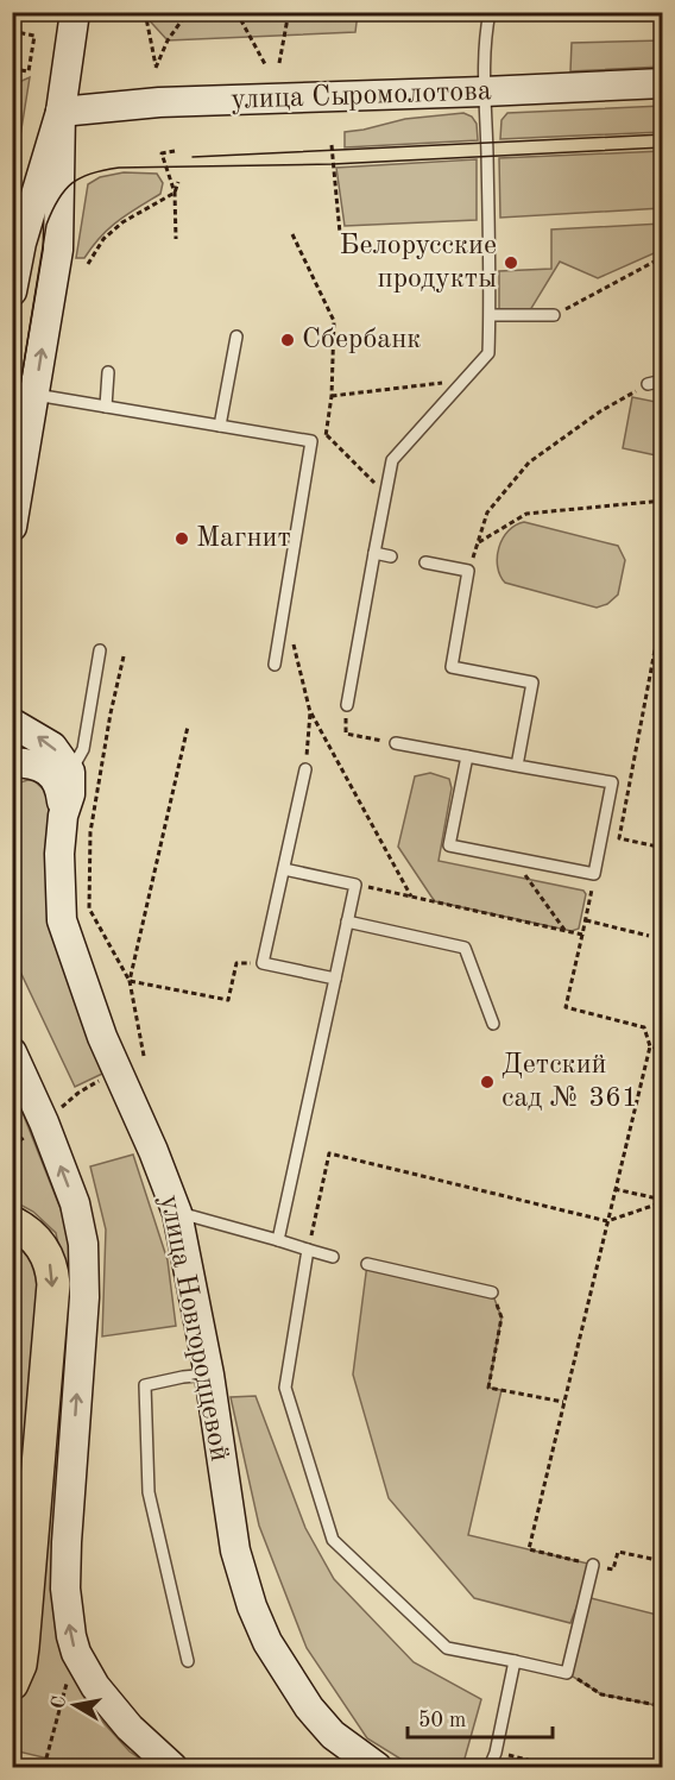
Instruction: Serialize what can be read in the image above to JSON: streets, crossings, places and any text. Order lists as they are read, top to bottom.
{
  "streets": {
    "street": ["улица Сыромолотова", "улица Новгородцевой"]
  },
  "places": [
    "Белорусские продукты",
    "Сбербанк",
    "Магнит",
    "Детский сад № 361"
  ],
  "scale_bar": "50 m",
  "north": "left"
}
